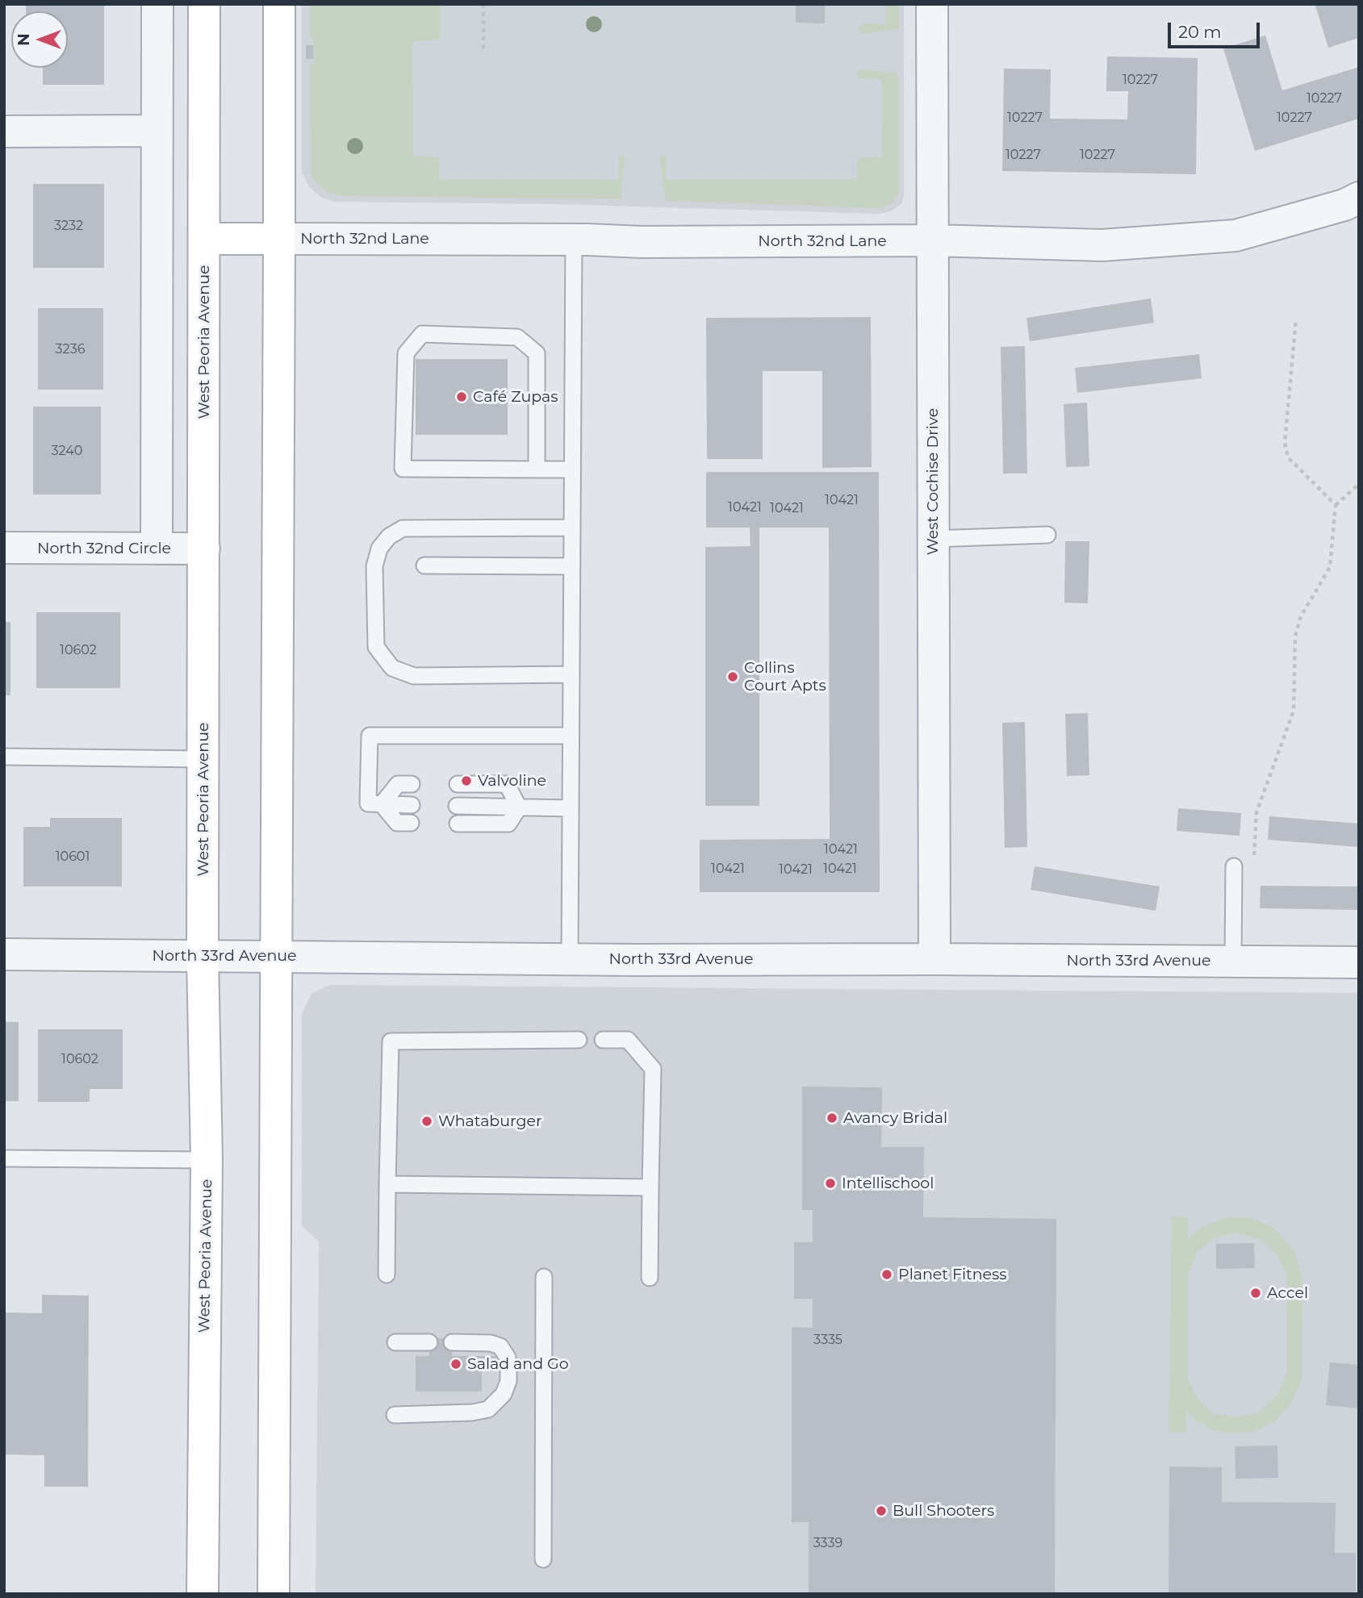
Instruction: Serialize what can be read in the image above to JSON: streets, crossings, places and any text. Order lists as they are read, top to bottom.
{
  "streets": {
    "main road": ["West Peoria Avenue"],
    "street": [
      "North 32nd Lane",
      "West Cochise Drive",
      "North 32nd Circle",
      "North 33rd Avenue"
    ]
  },
  "crossings": [
    ["North 32nd Lane", "West Cochise Drive"],
    ["West Peoria Avenue", "North 32nd Circle"],
    ["West Peoria Avenue", "North 33rd Avenue"],
    ["West Cochise Drive", "North 33rd Avenue"]
  ],
  "places": [
    "Café Zupas",
    "Collins Court Apts",
    "Valvoline",
    "Avancy Bridal",
    "Whataburger",
    "Intellischool",
    "Planet Fitness",
    "Accel",
    "Salad and Go",
    "Bull Shooters"
  ],
  "house_numbers": [
    "10227",
    "10227",
    "10227",
    "10227",
    "10227",
    "10227",
    "3232",
    "3236",
    "3240",
    "10421",
    "10421",
    "10421",
    "10602",
    "10421",
    "10601",
    "10421",
    "10421",
    "10421",
    "10602",
    "3335",
    "3339"
  ],
  "scale_bar": "20 m",
  "north": "left"
}
